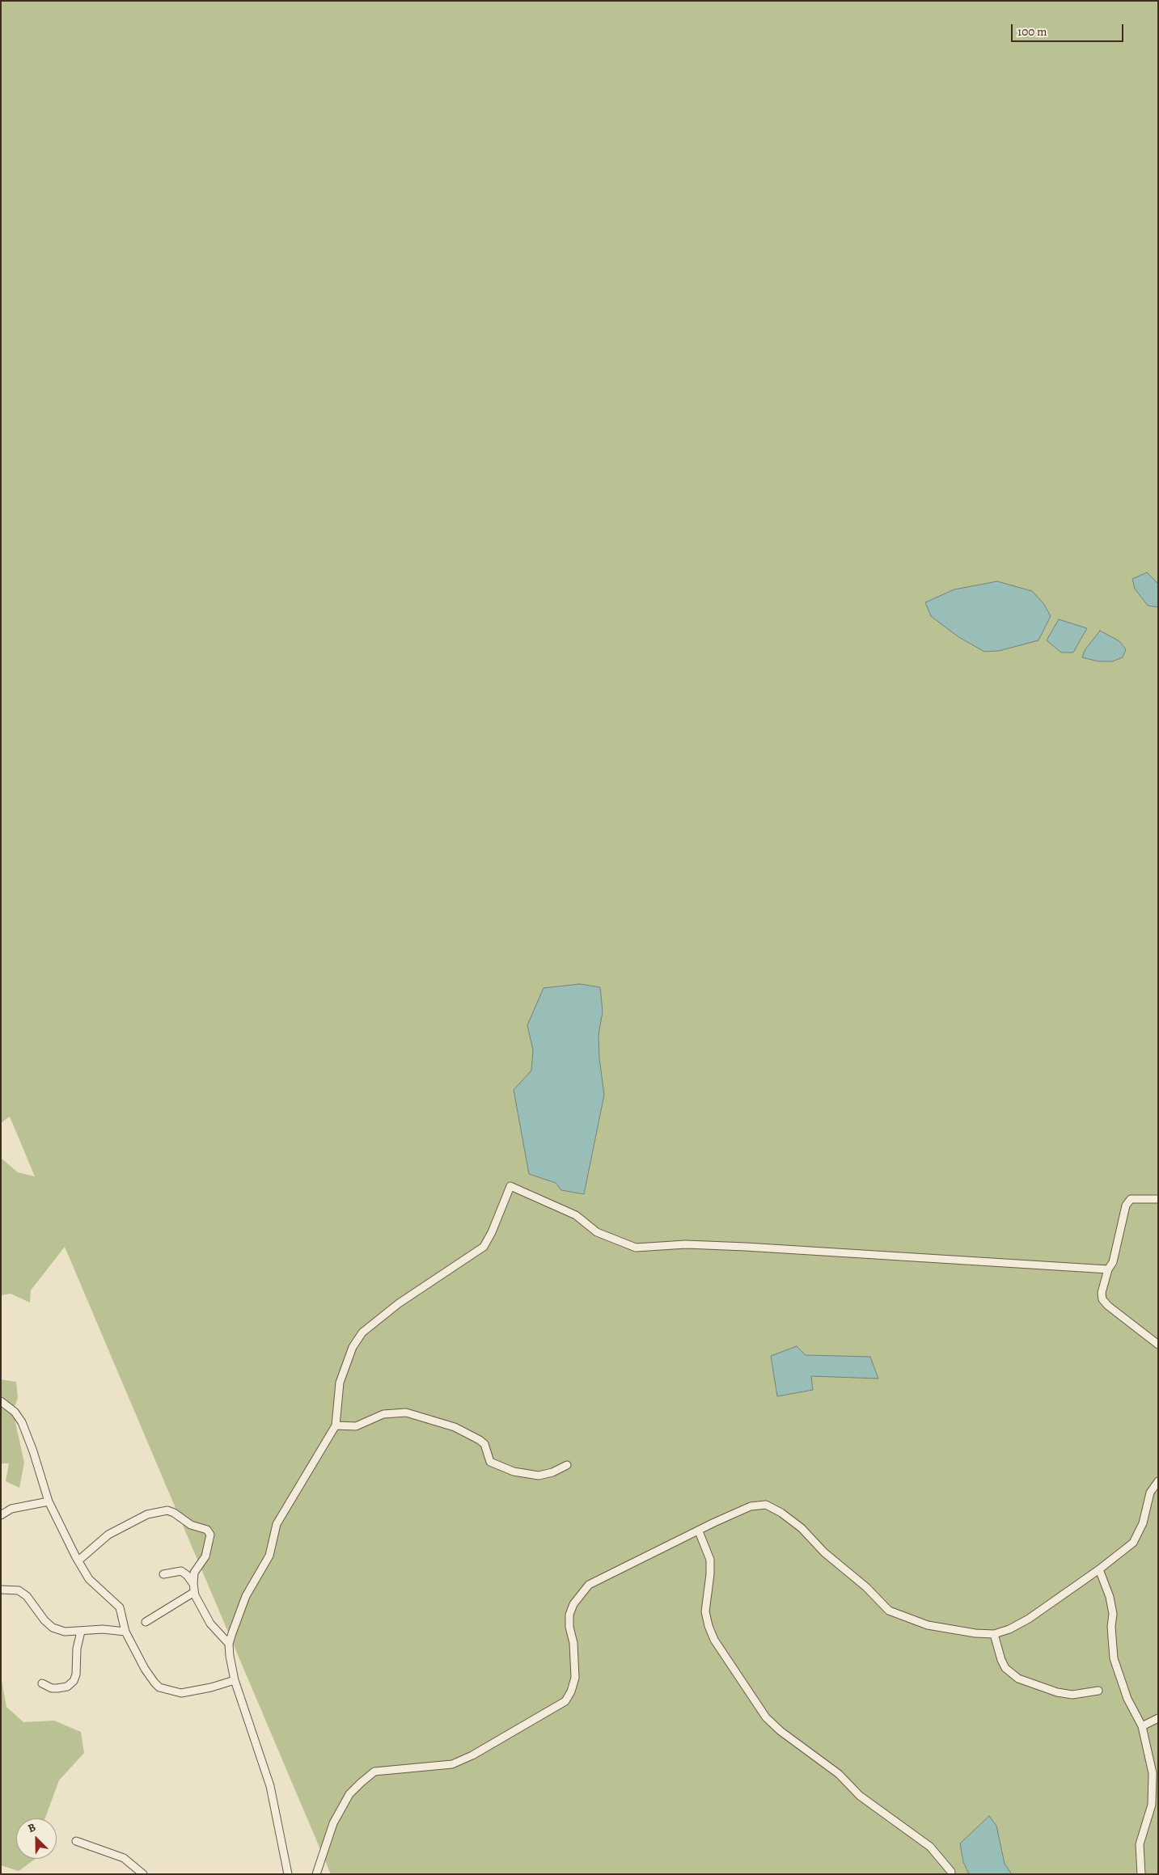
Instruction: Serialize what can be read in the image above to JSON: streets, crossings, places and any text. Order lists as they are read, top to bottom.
{
  "scale_bar": "100 m",
  "north": "top left"
}
